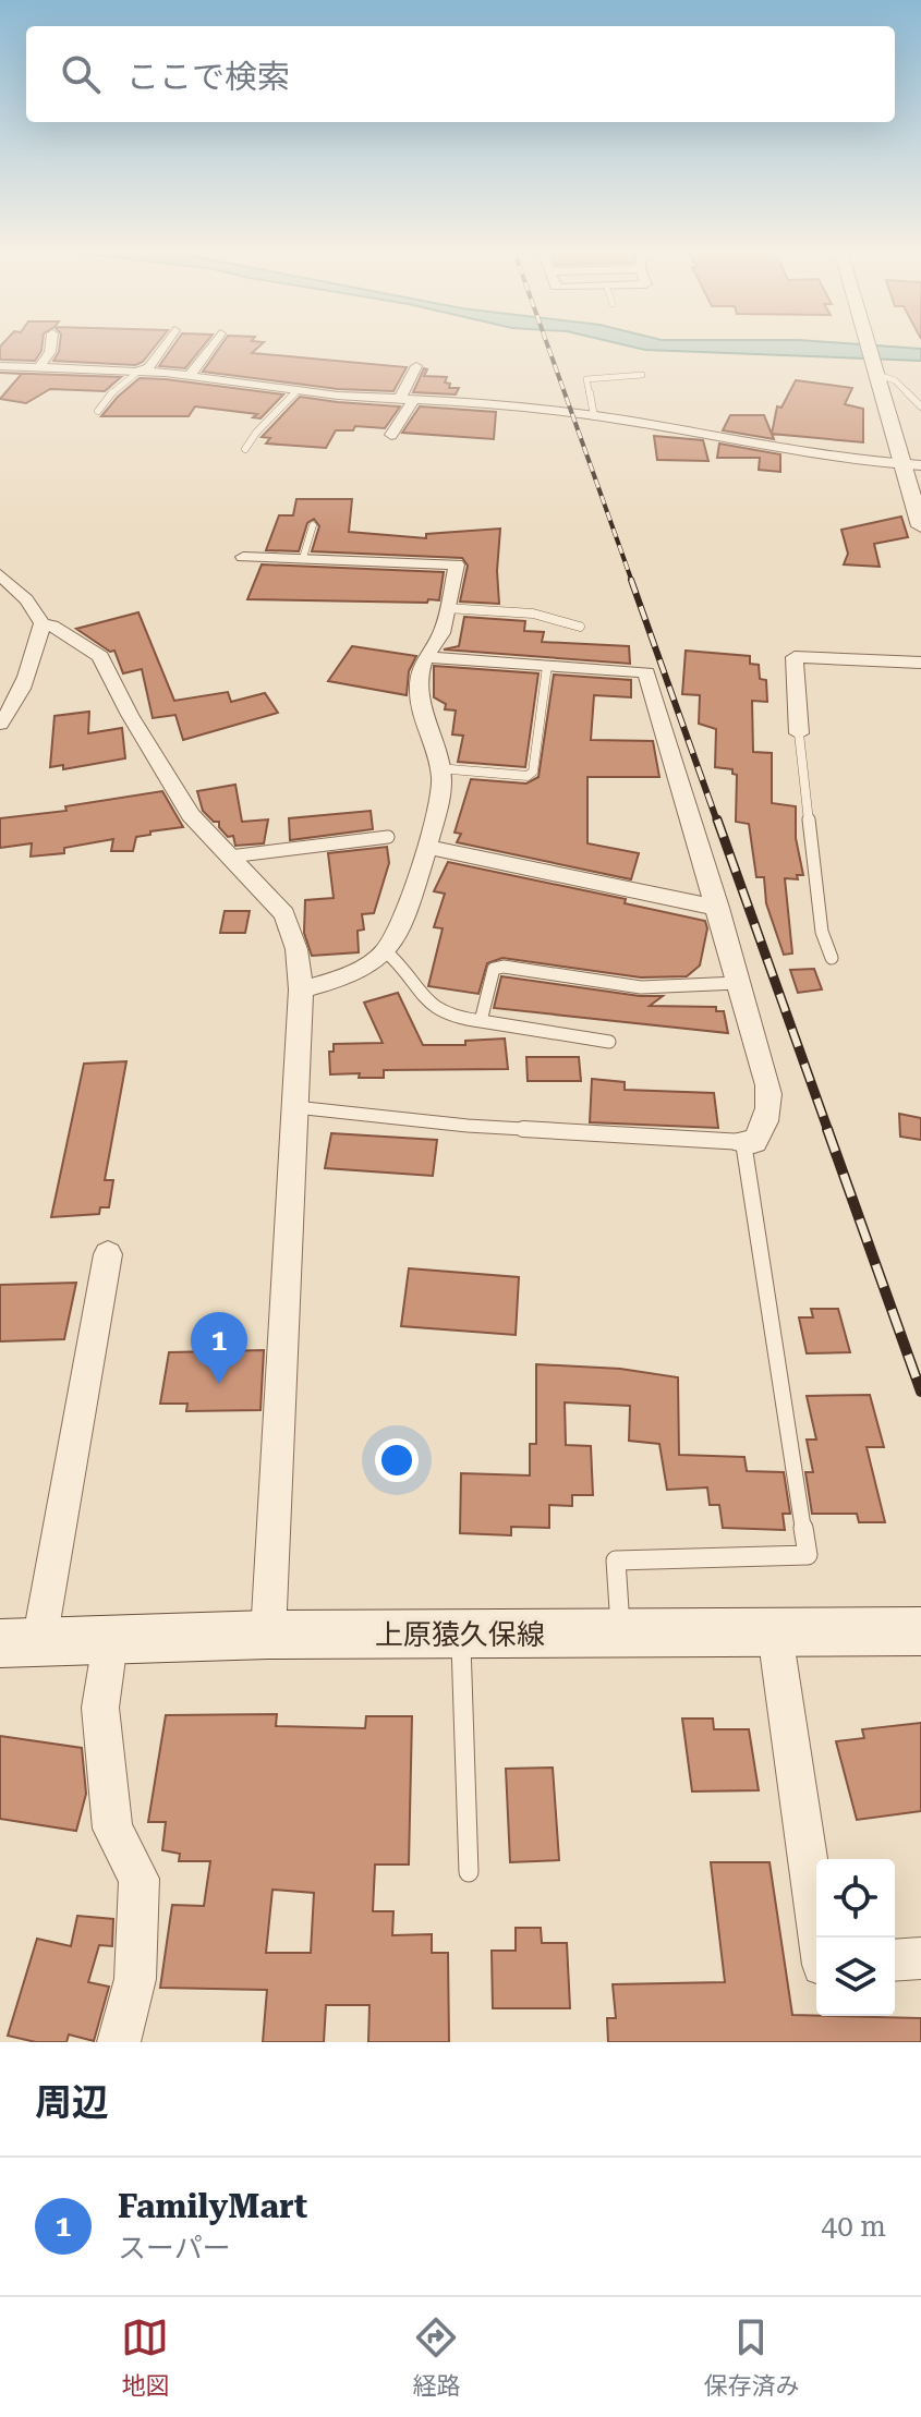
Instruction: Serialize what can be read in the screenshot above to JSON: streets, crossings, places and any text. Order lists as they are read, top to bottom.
{
  "streets": {
    "main road": ["上原猿久保線"]
  },
  "page": {
    "search": "ここで検索",
    "pins": "1",
    "heading": "周辺",
    "list": [
      {
        "mark": "1",
        "name": "FamilyMart",
        "note": "スーパー",
        "value": "40 m"
      }
    ],
    "nav": ["地図", "経路", "保存済み"]
  }
}
